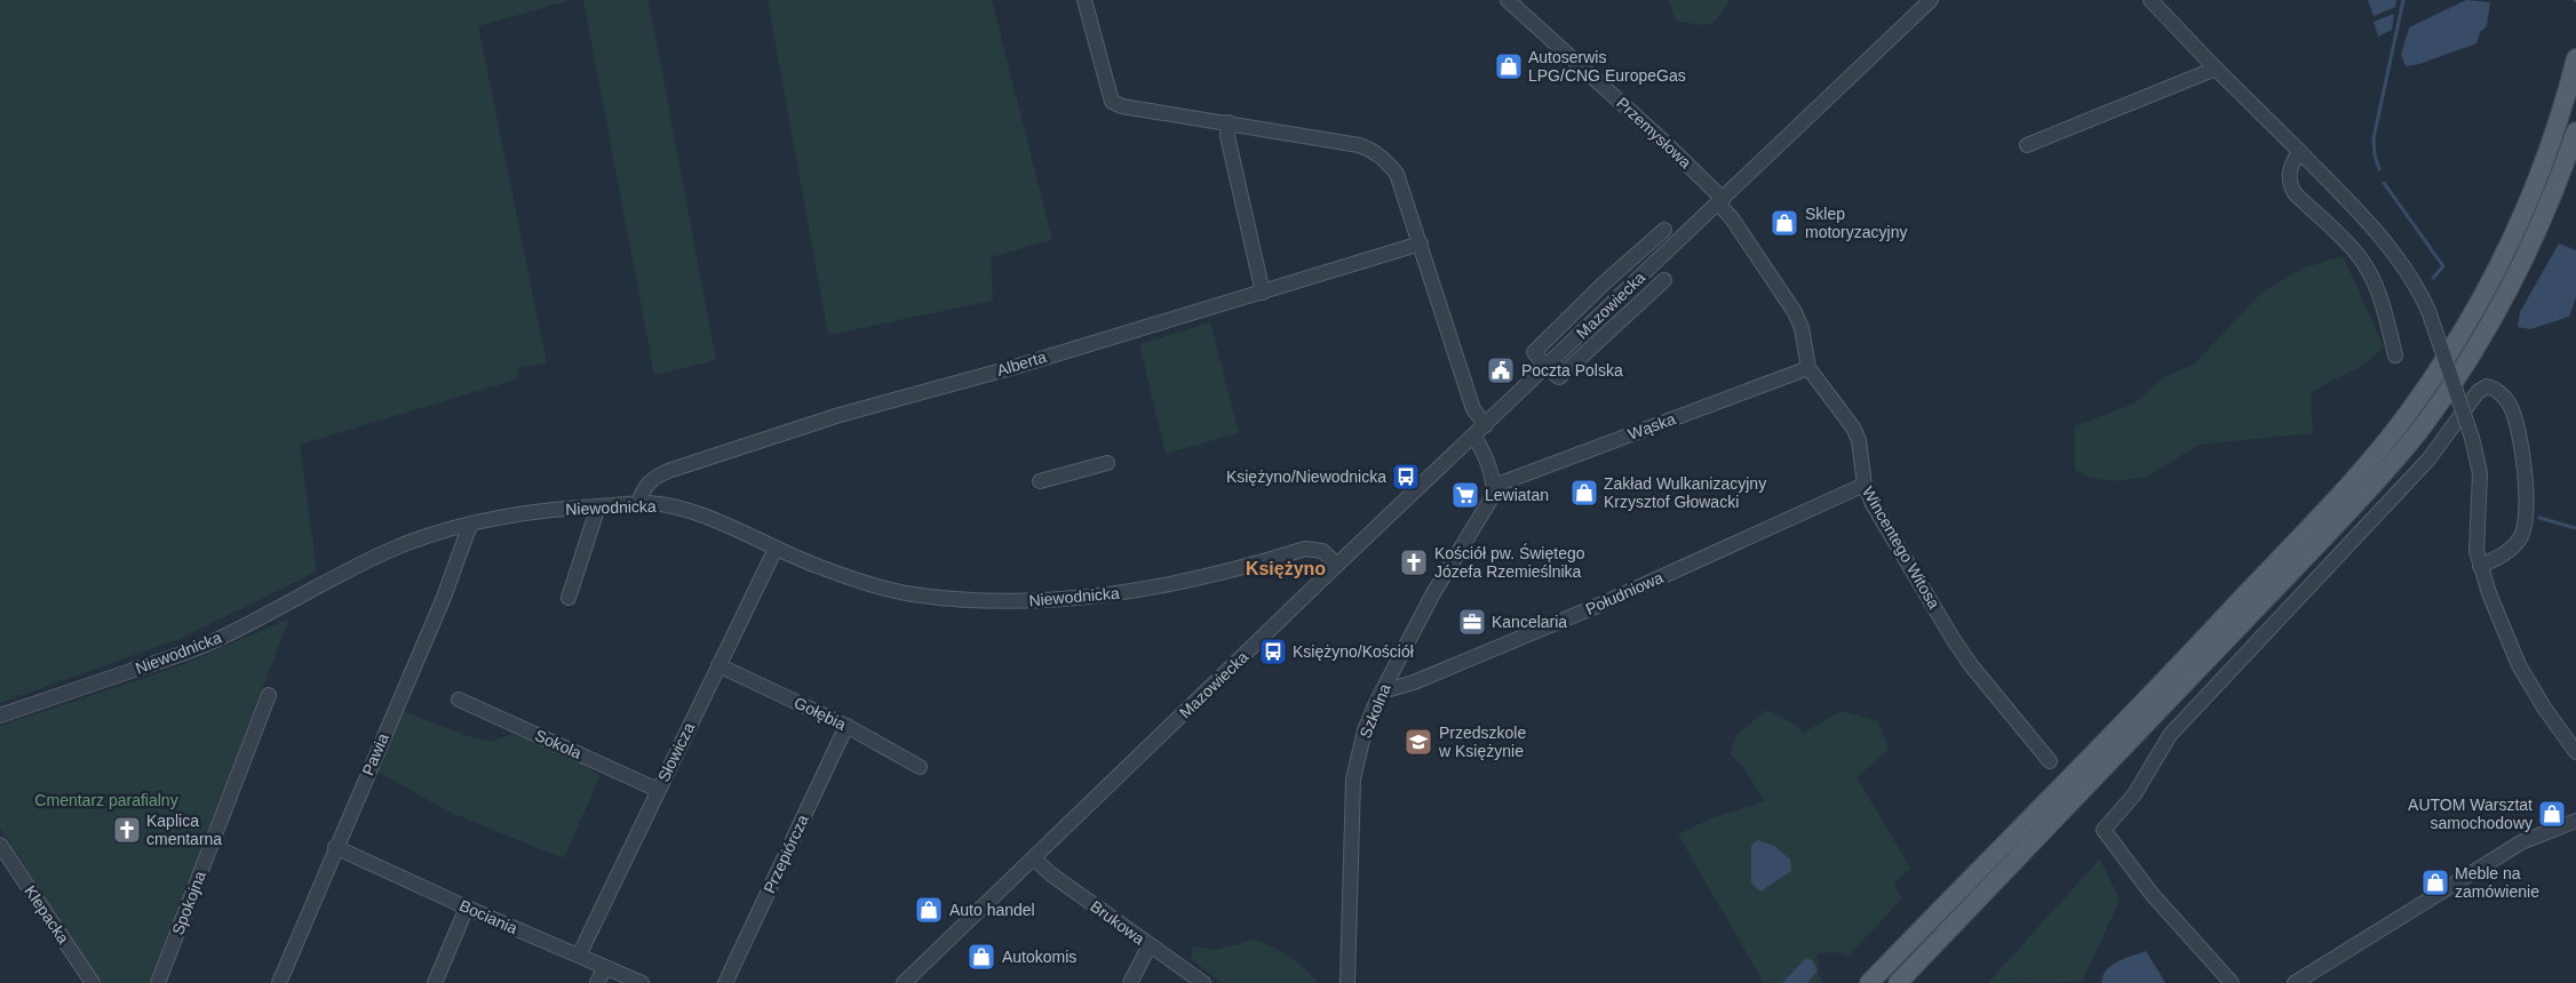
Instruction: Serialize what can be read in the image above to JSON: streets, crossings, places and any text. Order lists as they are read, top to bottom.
{
  "streets": {
    "street": [
      "Przemysłowa",
      "Mazowiecka",
      "Alberta",
      "Wąska",
      "Niewodnicka",
      "Wincentego Witosa",
      "Południowa",
      "Szkolna",
      "Gołębia",
      "Sokola",
      "Słowicza",
      "Pawia",
      "Przepiórcza",
      "Spokojna",
      "Klepacka",
      "Bociania",
      "Brukowa"
    ]
  },
  "crossings": [
    ["Przemysłowa", "Mazowiecka"],
    ["Przemysłowa", "Wincentego Witosa"],
    ["Mazowiecka", "Niewodnicka"],
    ["Mazowiecka", "Wincentego Witosa"],
    ["Mazowiecka", "Brukowa"],
    ["Alberta", "Niewodnicka"],
    ["Wąska", "Wincentego Witosa"],
    ["Wąska", "Szkolna"],
    ["Niewodnicka", "Słowicza"],
    ["Niewodnicka", "Pawia"],
    ["Wincentego Witosa", "Południowa"],
    ["Południowa", "Szkolna"],
    ["Gołębia", "Słowicza"],
    ["Gołębia", "Przepiórcza"],
    ["Sokola", "Słowicza"],
    ["Słowicza", "Bociania"],
    ["Pawia", "Bociania"]
  ],
  "districts": ["Księżyno"],
  "parks": ["Cmentarz parafialny"],
  "places": {
    "shop": [
      "Autoserwis LPG/CNG EuropeGas",
      "Sklep motoryzacyjny",
      "Zakład Wulkanizacyjny Krzysztof Głowacki",
      "AUTOM Warsztat samochodowy",
      "Meble na zamówienie",
      "Auto handel",
      "Autokomis"
    ],
    "public building": ["Poczta Polska"],
    "bus stop": ["Księżyno/Niewodnicka", "Księżyno/Kościół"],
    "supermarket": ["Lewiatan"],
    "church": ["Kościół pw. Świętego Józefa Rzemieślnika", "Kaplica cmentarna"],
    "office": ["Kancelaria"],
    "school or university": ["Przedszkole w Księżynie"]
  }
}
